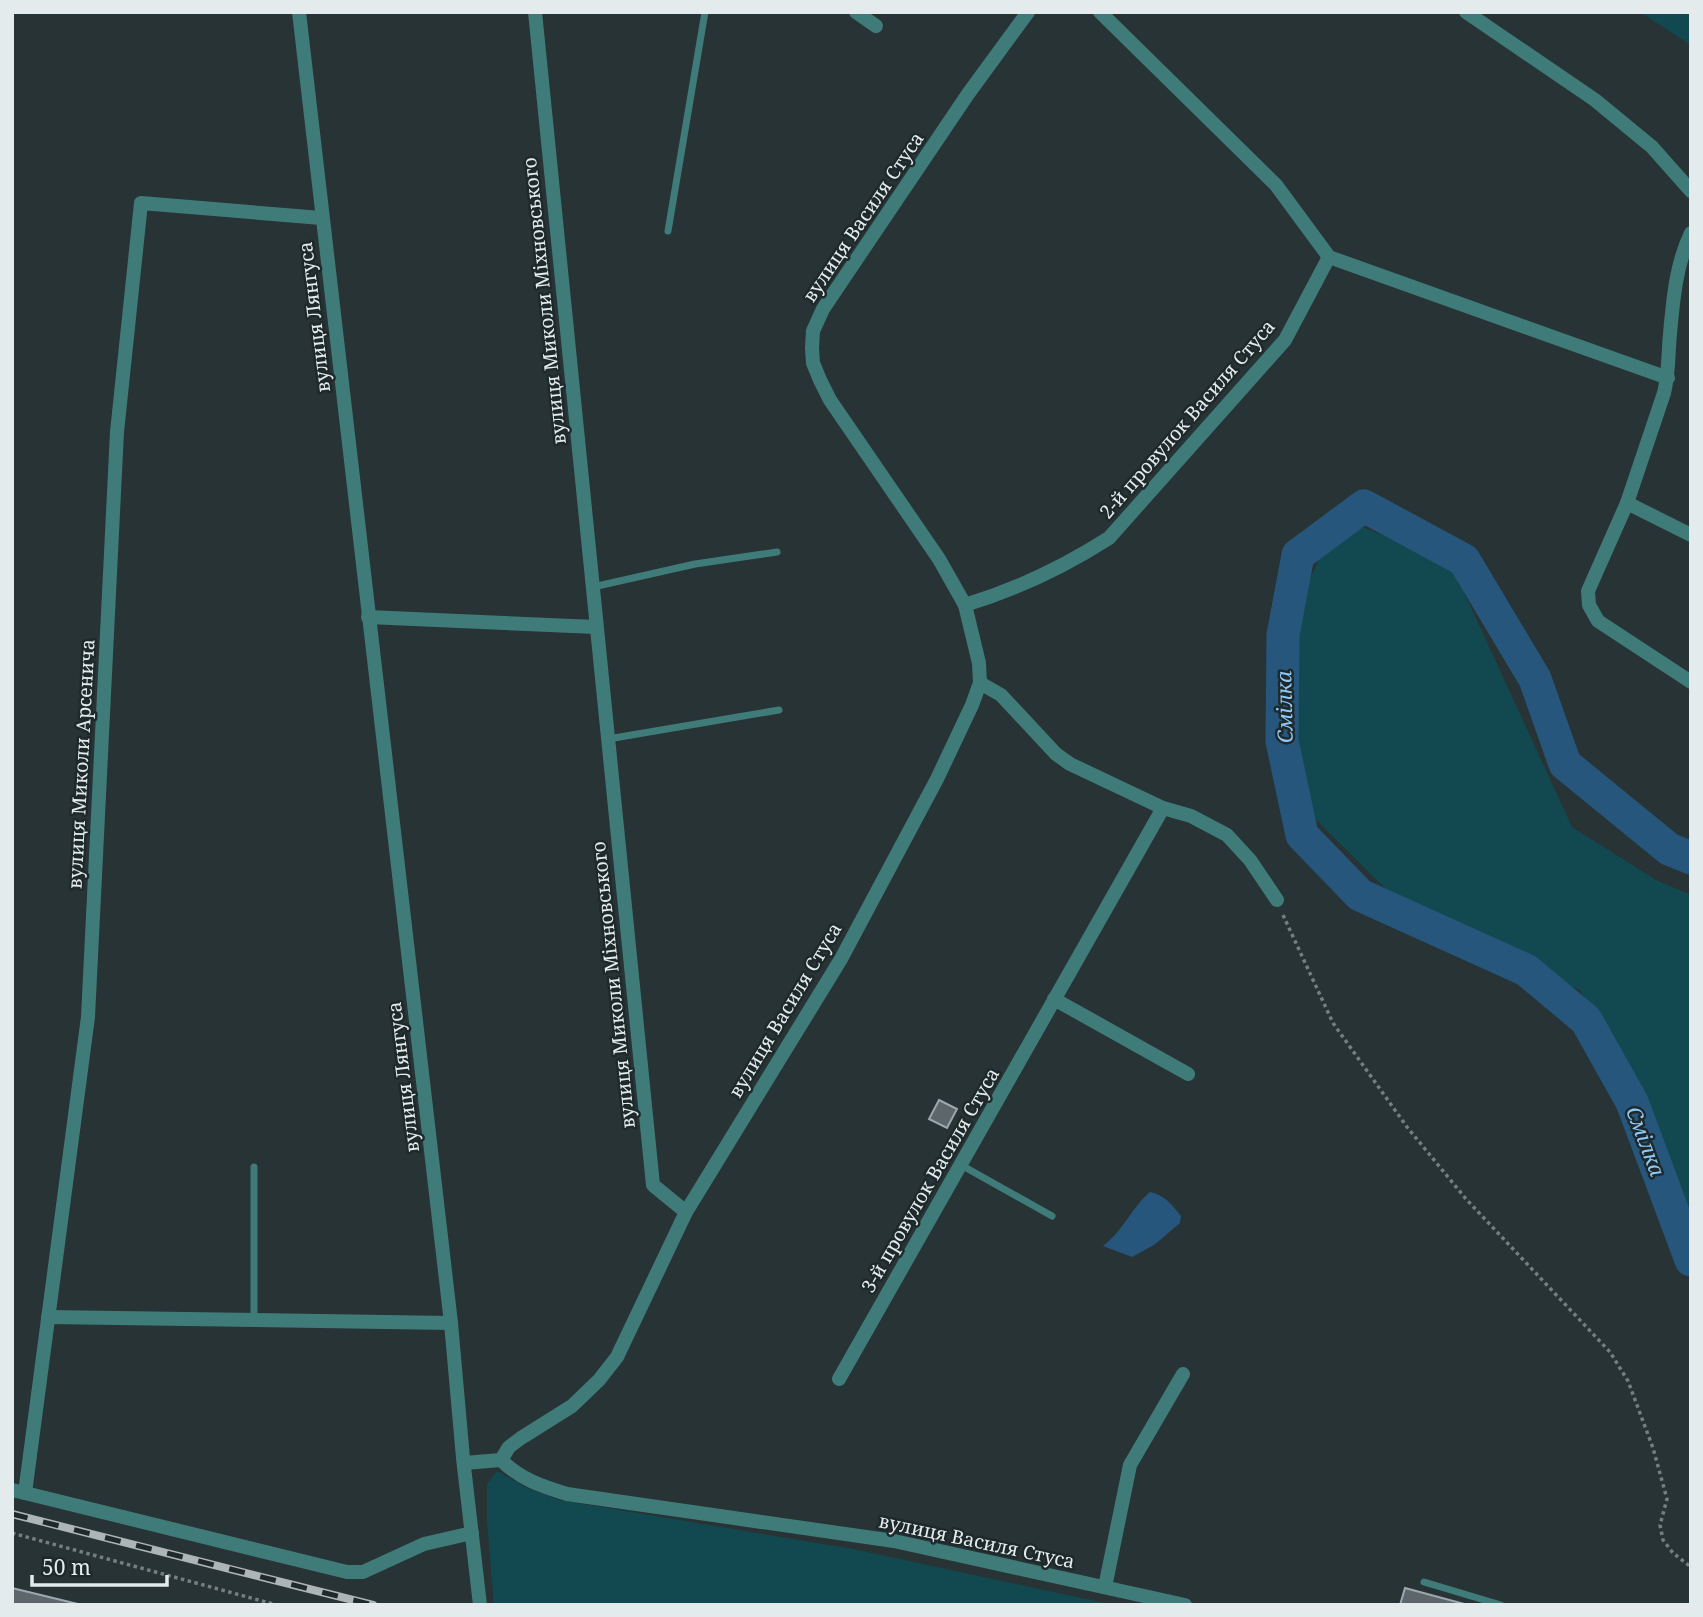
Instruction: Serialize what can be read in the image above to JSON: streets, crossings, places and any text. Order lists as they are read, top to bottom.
{
  "streets": {
    "street": [
      "вулиця Василя Стуса",
      "вулиця Миколи Міхновського",
      "вулиця Лянгуса",
      "2-й провулок Василя Стуса",
      "вулиця Миколи Арсенича",
      "3-й провулок Василя Стуса"
    ]
  },
  "crossings": [
    ["вулиця Василя Стуса", "вулиця Миколи Міхновського"],
    ["вулиця Василя Стуса", "2-й провулок Василя Стуса"],
    ["вулиця Лянгуса", "вулиця Миколи Арсенича"]
  ],
  "water": ["Смілка"],
  "scale_bar": "50 m"
}
